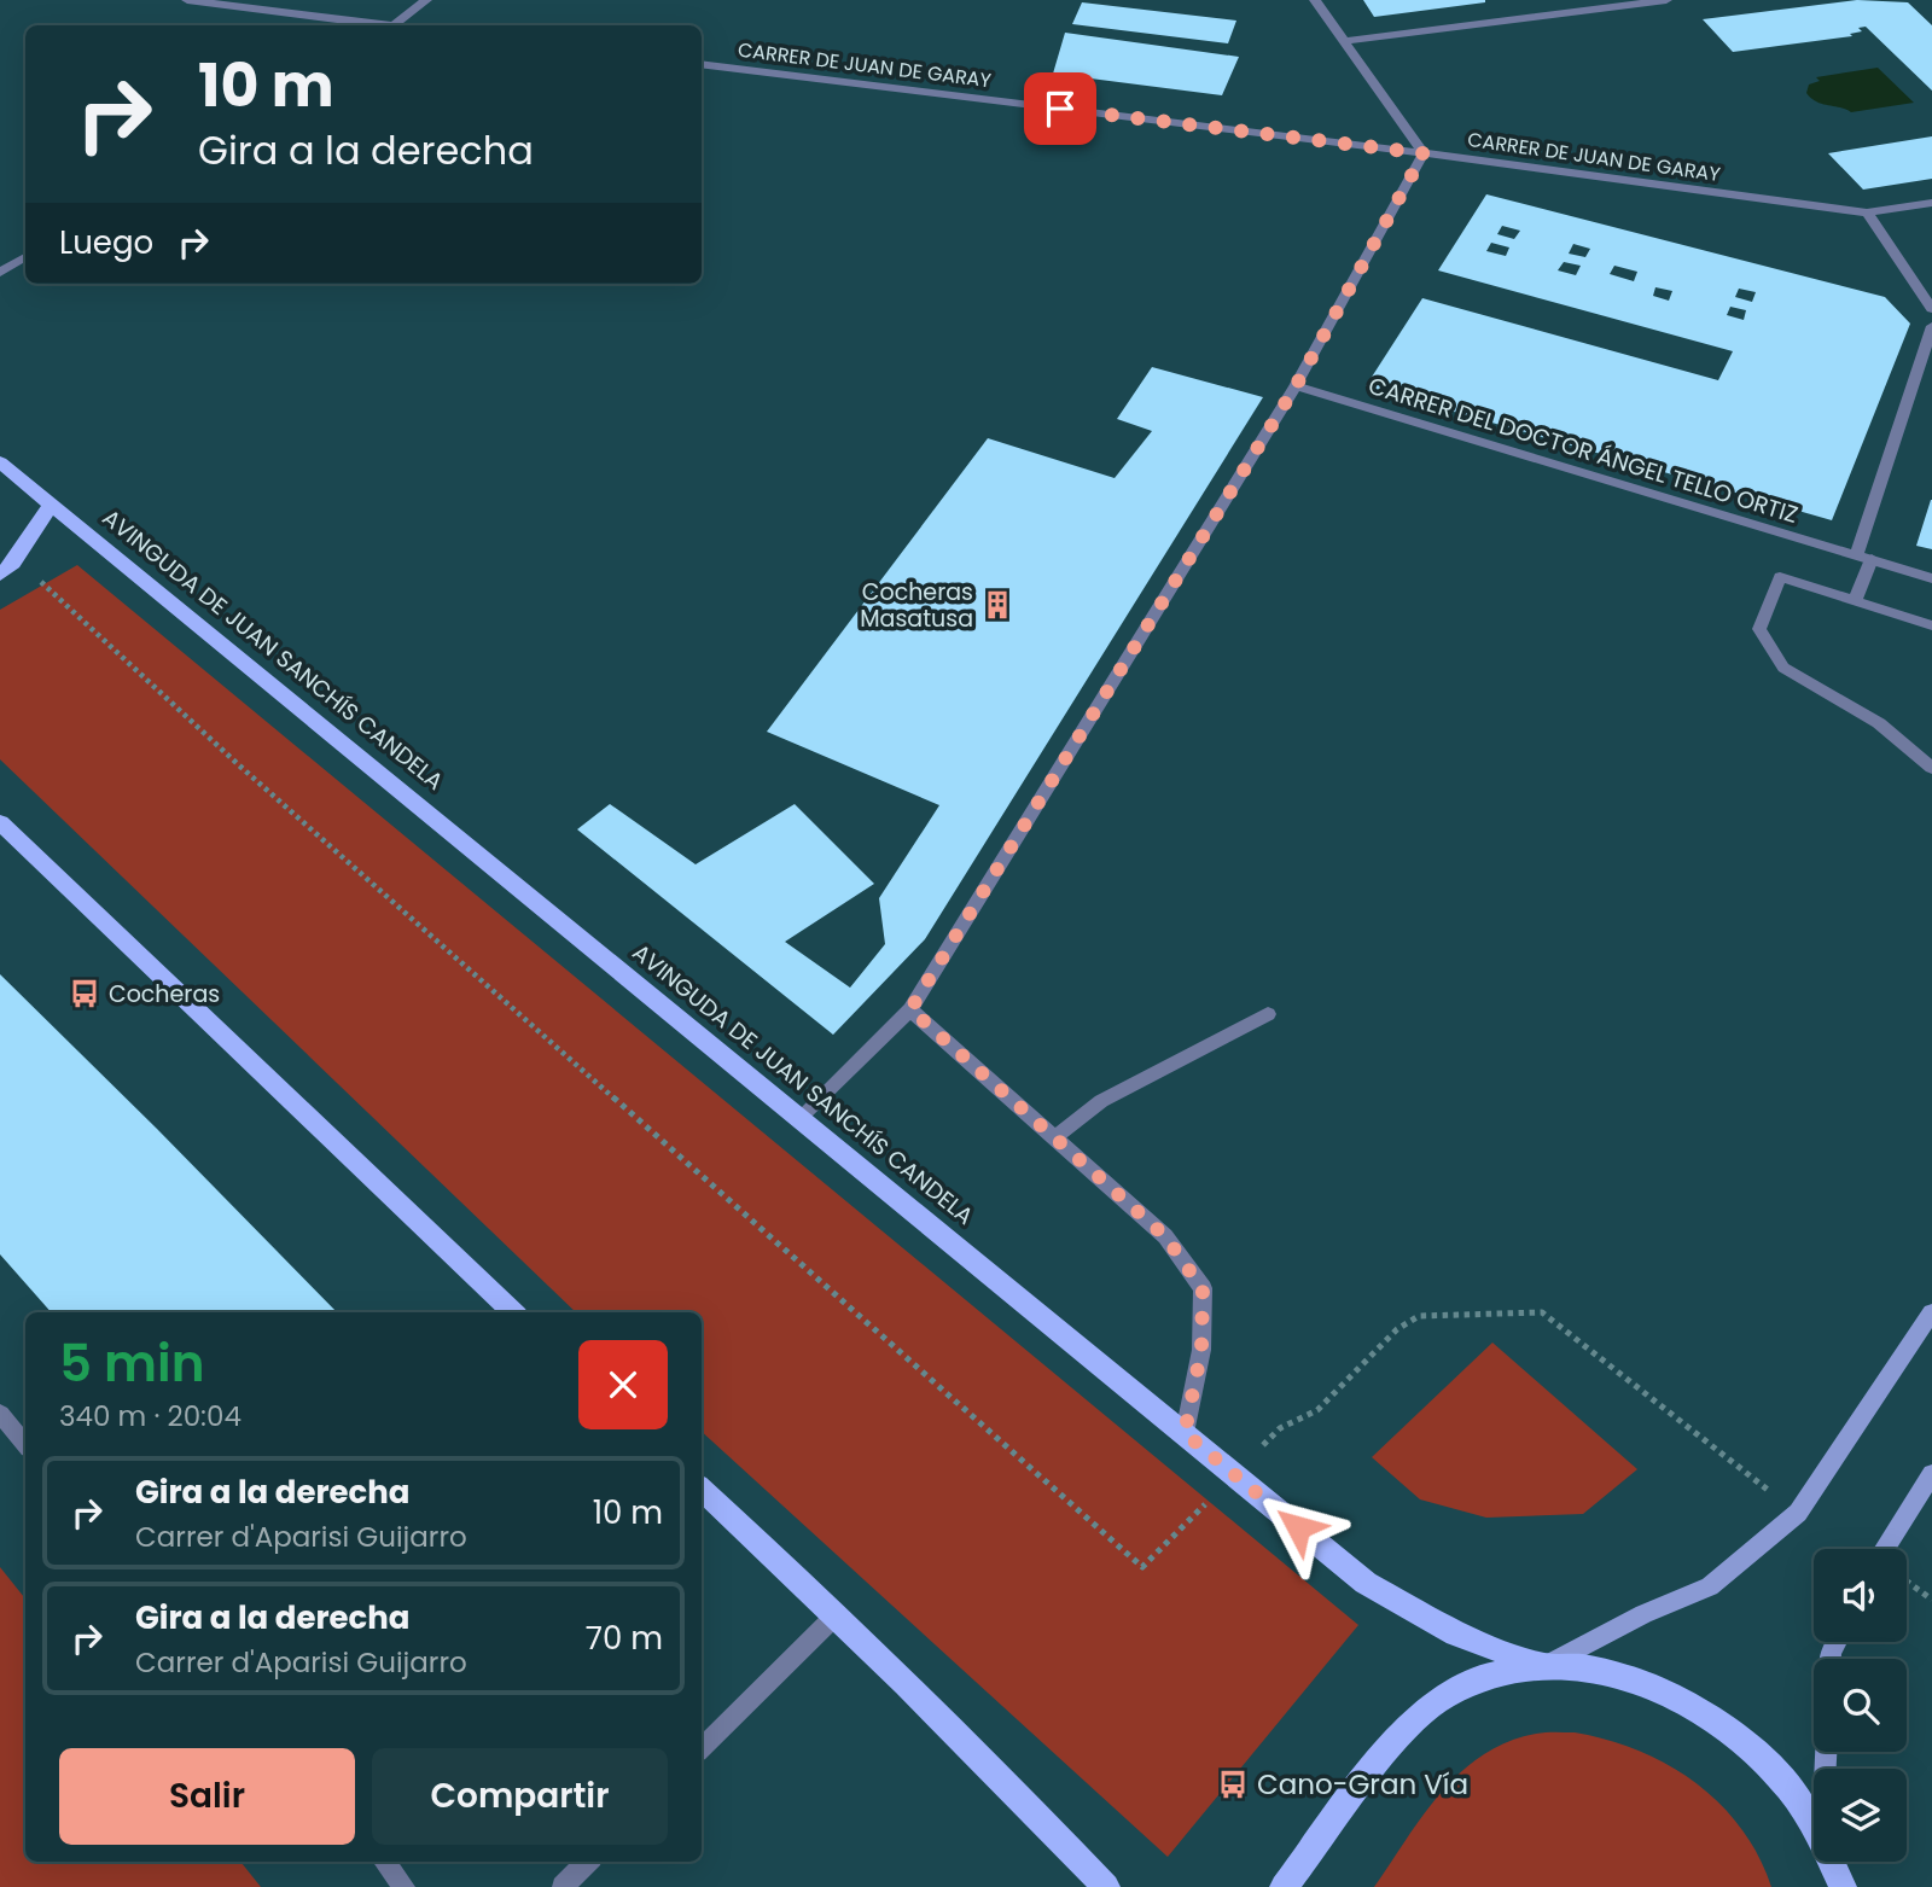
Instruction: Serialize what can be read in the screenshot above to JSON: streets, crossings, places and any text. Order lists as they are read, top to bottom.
{
  "streets": {
    "main road": ["AVINGUDA DE JUAN SANCHÍS CANDELA"],
    "street": ["CARRER DE JUAN DE GARAY", "CARRER DEL DOCTOR ÁNGEL TELLO ORTIZ"]
  },
  "places": {
    "building": ["Cocheras Masatusa"],
    "bus stop": ["Cocheras", "Cano-Gran Vía"]
  },
  "page": {
    "turn": ["10 m", "Gira a la derecha"],
    "then": "Luego",
    "heading": ["5 min", "340 m · 20:04"],
    "list": [
      {
        "name": "Gira a la derecha",
        "note": "Carrer d'Aparisi Guijarro",
        "value": "10 m"
      },
      {
        "name": "Gira a la derecha",
        "note": "Carrer d'Aparisi Guijarro",
        "value": "70 m"
      }
    ],
    "buttons": ["Salir", "Compartir"]
  }
}
